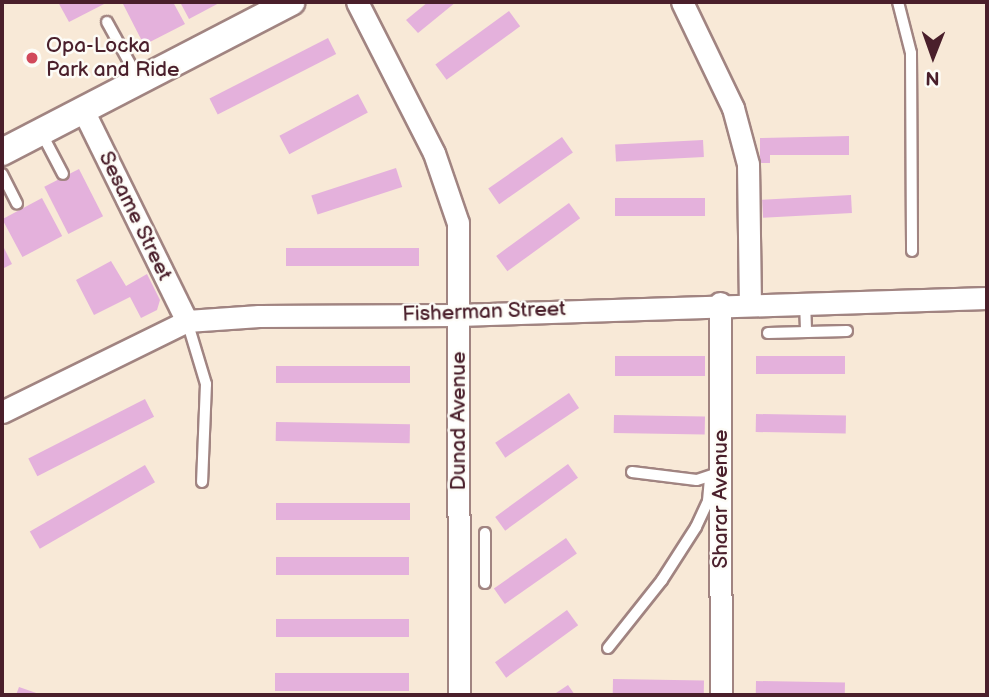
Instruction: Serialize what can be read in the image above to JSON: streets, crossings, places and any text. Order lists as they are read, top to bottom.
{
  "streets": {
    "street": [
      "Sesame Street",
      "Fisherman Street",
      "Dunad Avenue",
      "Sharar Avenue"
    ]
  },
  "crossings": [
    ["Sesame Street", "Fisherman Street"],
    ["Fisherman Street", "Dunad Avenue"],
    ["Fisherman Street", "Sharar Avenue"]
  ],
  "places": ["Opa-Locka Park and Ride"],
  "north": "bottom"
}
